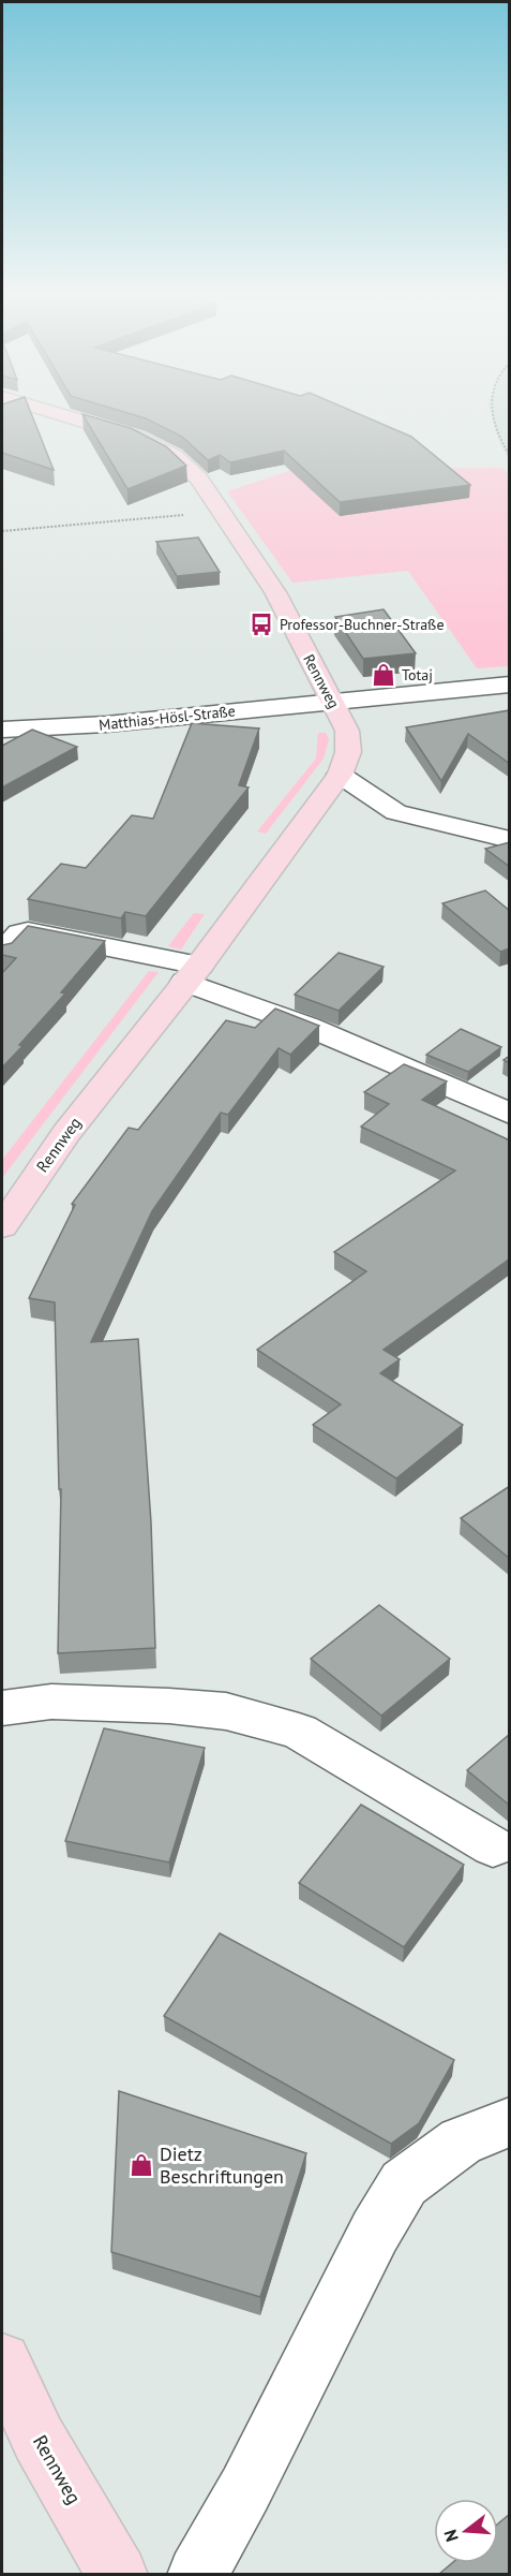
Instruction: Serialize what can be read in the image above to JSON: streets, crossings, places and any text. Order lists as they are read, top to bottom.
{
  "streets": {
    "main road": ["Rennweg"],
    "street": ["Matthias-Hösl-Straße"]
  },
  "crossings": [
    ["Rennweg", "Matthias-Hösl-Straße"]
  ],
  "places": {
    "bus stop": ["Professor-Buchner-Straße"],
    "shop": ["Totaj", "Dietz Beschriftungen"]
  },
  "north": "left"
}
